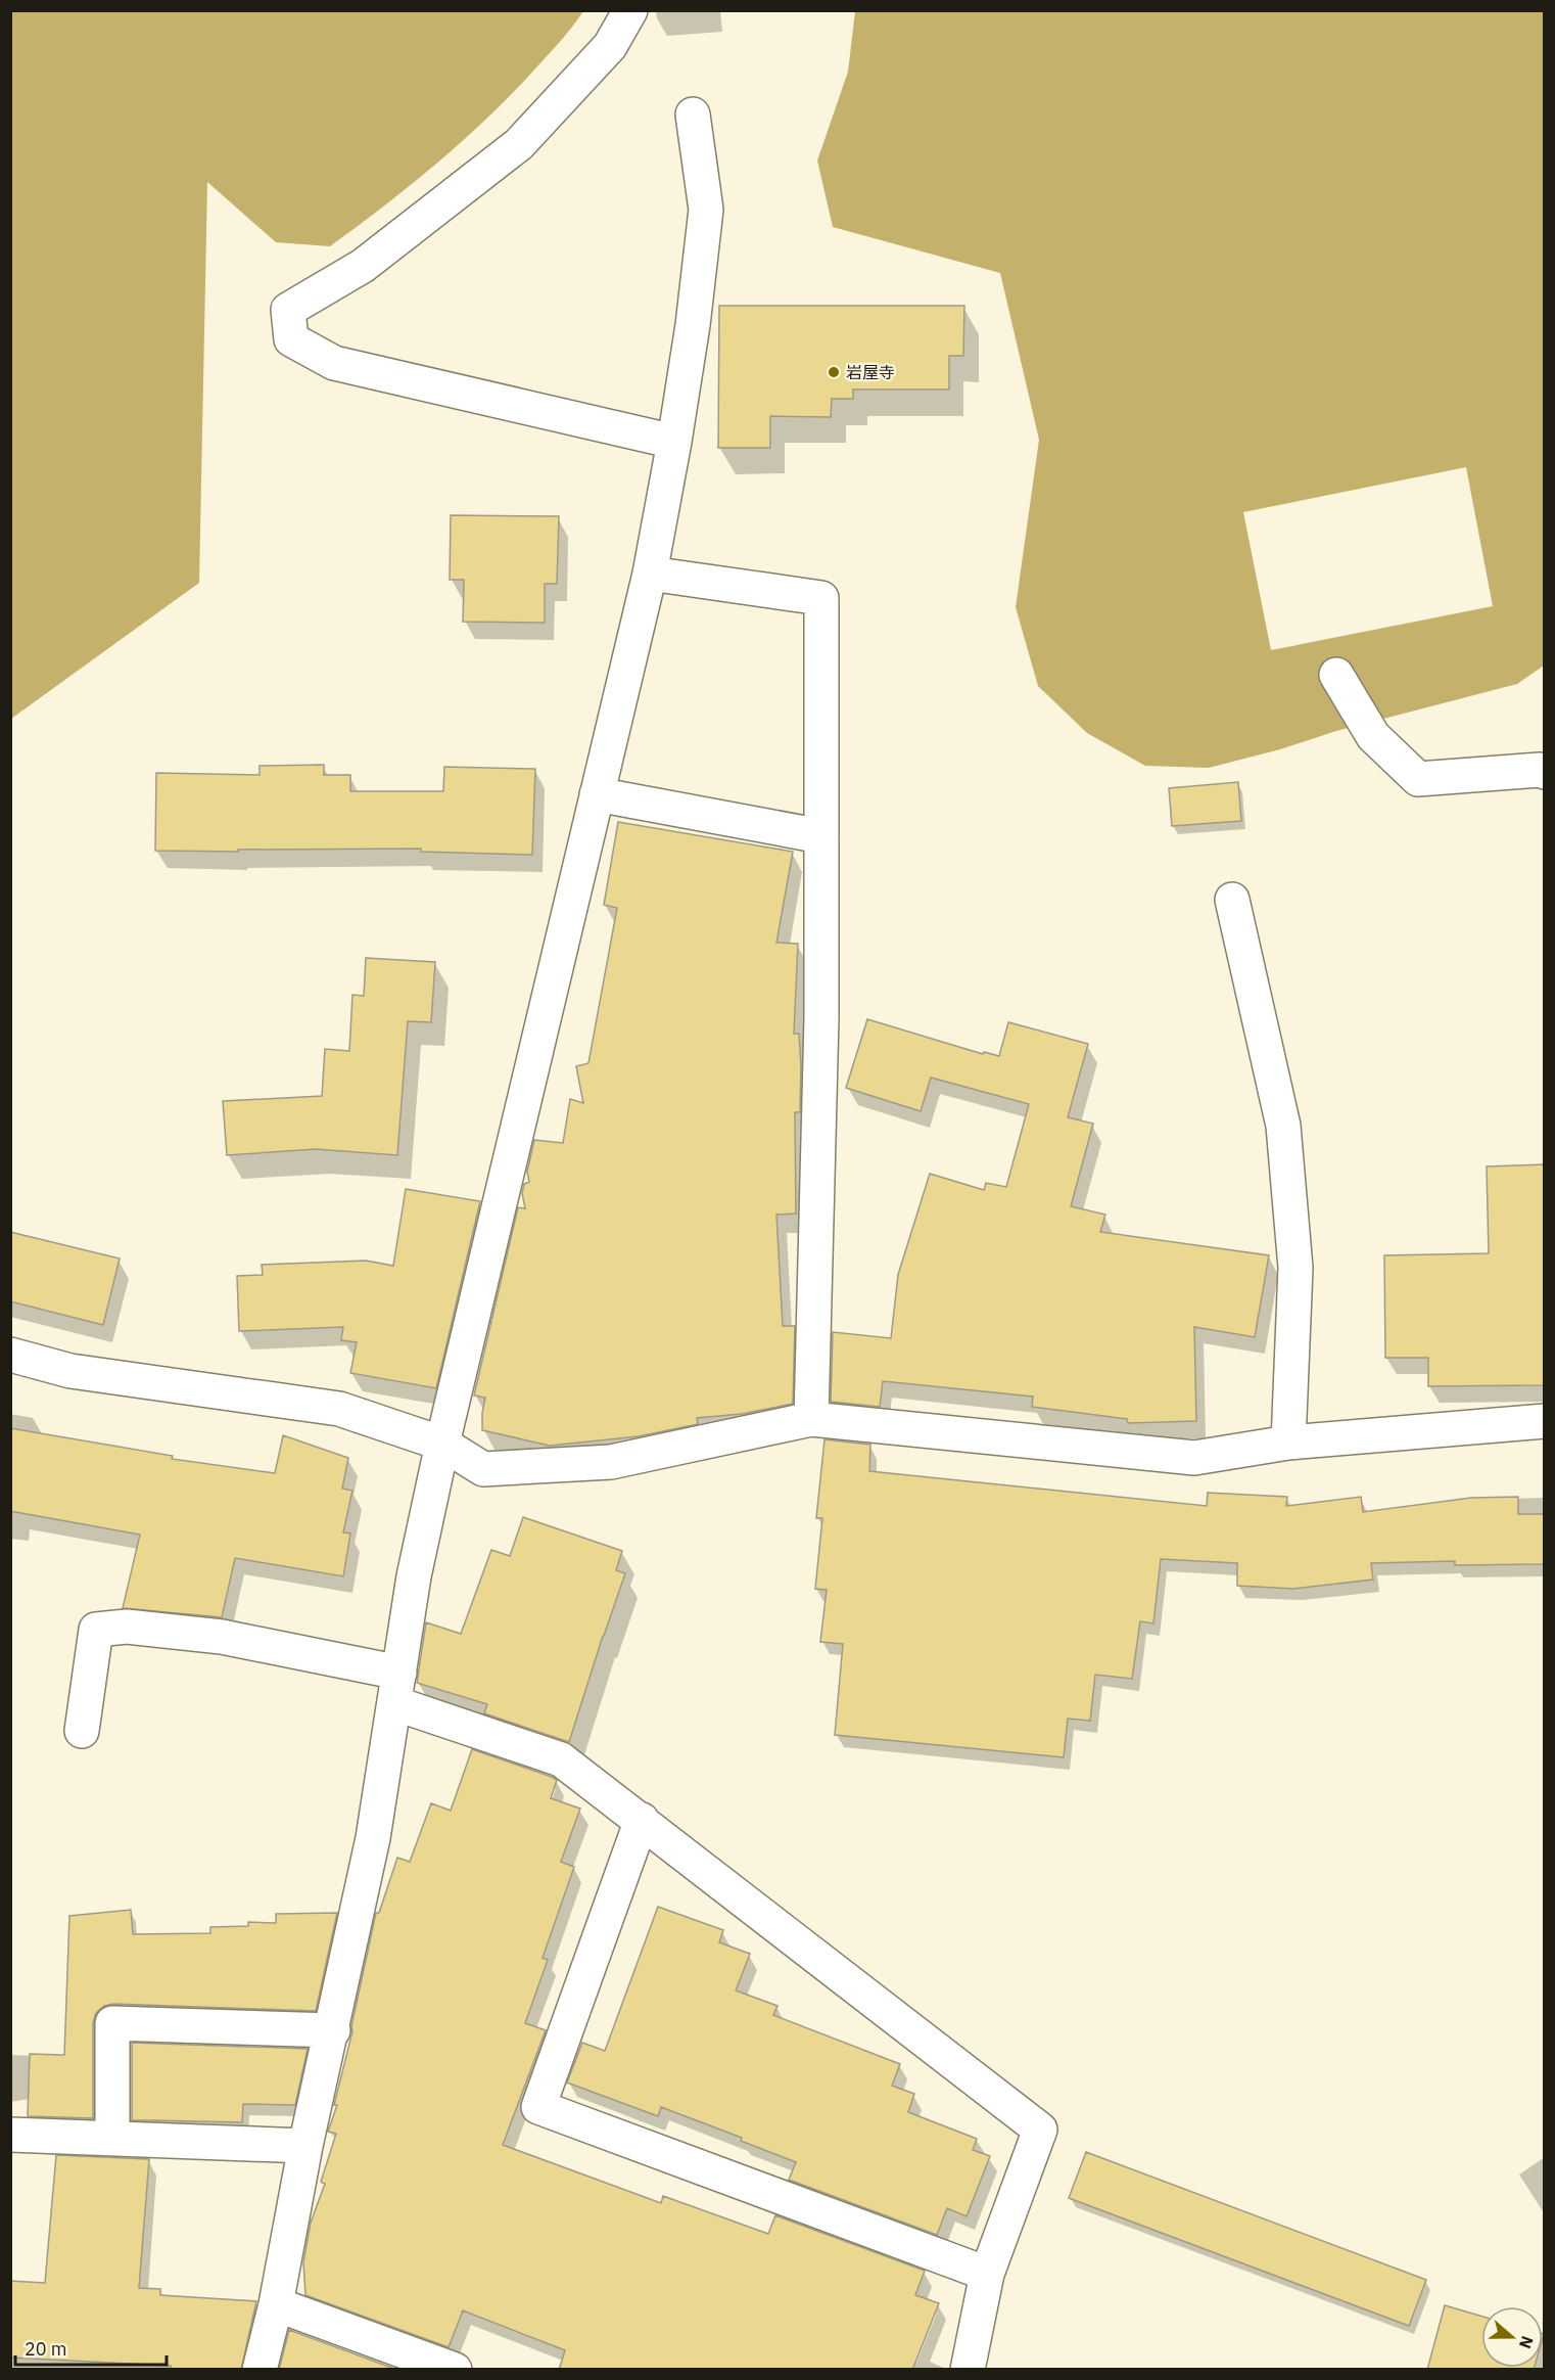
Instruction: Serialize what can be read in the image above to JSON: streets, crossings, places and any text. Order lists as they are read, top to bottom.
{
  "places": ["岩屋寺"],
  "scale_bar": "20 m",
  "north": "right"
}
